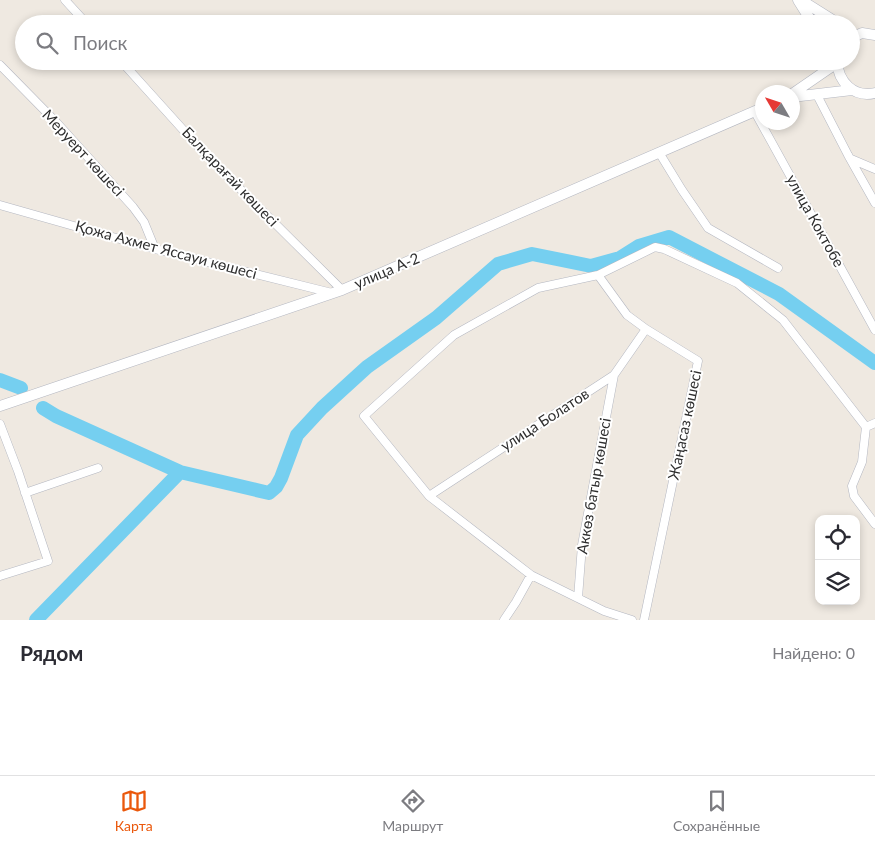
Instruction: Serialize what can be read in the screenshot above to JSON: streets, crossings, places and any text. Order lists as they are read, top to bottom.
{
  "streets": {
    "main road": ["улица А-2"],
    "street": [
      "Меруерт көшесі",
      "Балқарағай көшесі",
      "улица Коктобе",
      "Қожа Ахмет Яссауи көшесі",
      "улица Болатов",
      "Жаңасаз көшесі",
      "Аккөз батыр көшесі"
    ]
  },
  "crossings": [
    ["Меруерт көшесі", "Қожа Ахмет Яссауи көшесі"],
    ["Балқарағай көшесі", "улица А-2"],
    ["Қожа Ахмет Яссауи көшесі", "улица А-2"],
    ["улица Болатов", "Жаңасаз көшесі"],
    ["улица Болатов", "Аккөз батыр көшесі"]
  ],
  "north": "top left",
  "page": {
    "search": "Поиск",
    "heading": ["Рядом", "Найдено: 0"],
    "nav": ["Карта", "Маршрут", "Сохранённые"]
  }
}
